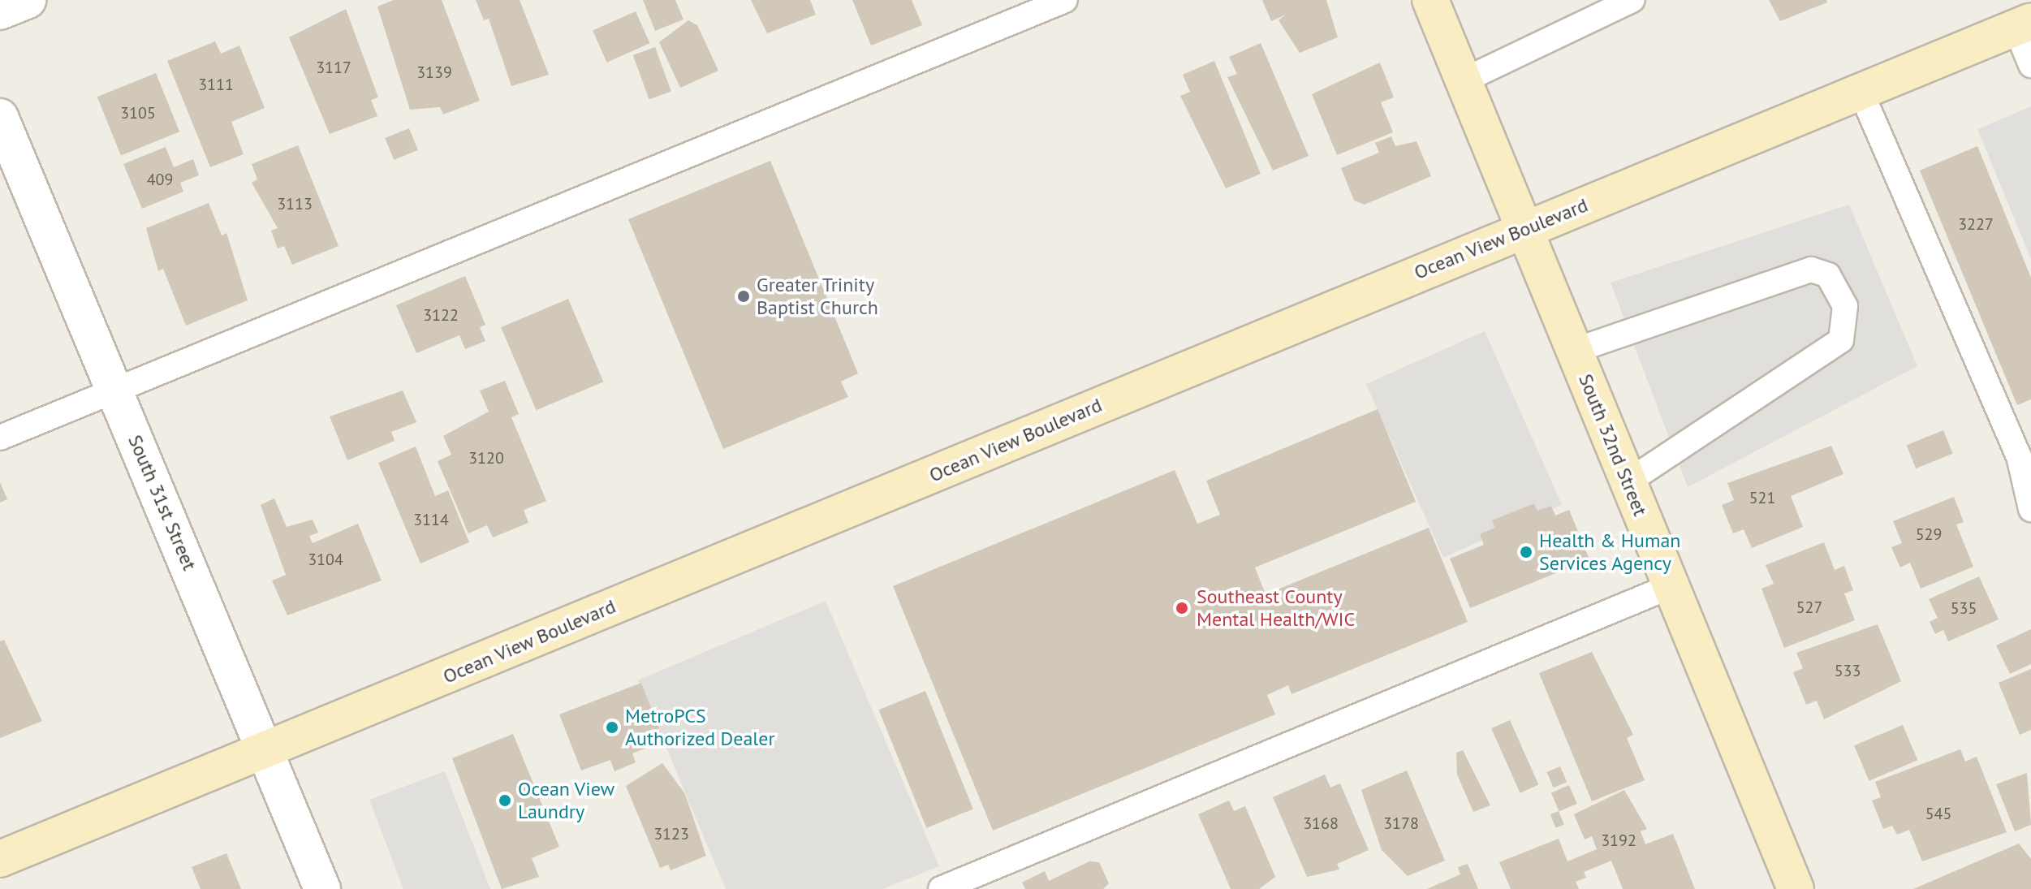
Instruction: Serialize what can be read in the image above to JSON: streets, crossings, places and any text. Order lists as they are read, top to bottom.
{
  "streets": {
    "main road": ["Ocean View Boulevard", "South 32nd Street"],
    "street": ["South 31st Street"]
  },
  "crossings": [
    ["Ocean View Boulevard", "South 32nd Street"],
    ["Ocean View Boulevard", "South 31st Street"]
  ],
  "places": [
    "Greater Trinity Baptist Church",
    "Health & Human Services Agency",
    "Southeast County Mental Health/WIC",
    "MetroPCS Authorized Dealer",
    "Ocean View Laundry"
  ],
  "house_numbers": [
    "3117",
    "3139",
    "3111",
    "3105",
    "409",
    "3113",
    "3227",
    "3122",
    "3120",
    "521",
    "3114",
    "529",
    "3104",
    "527",
    "535",
    "533",
    "545",
    "3168",
    "3178",
    "3123",
    "3192"
  ]
}
